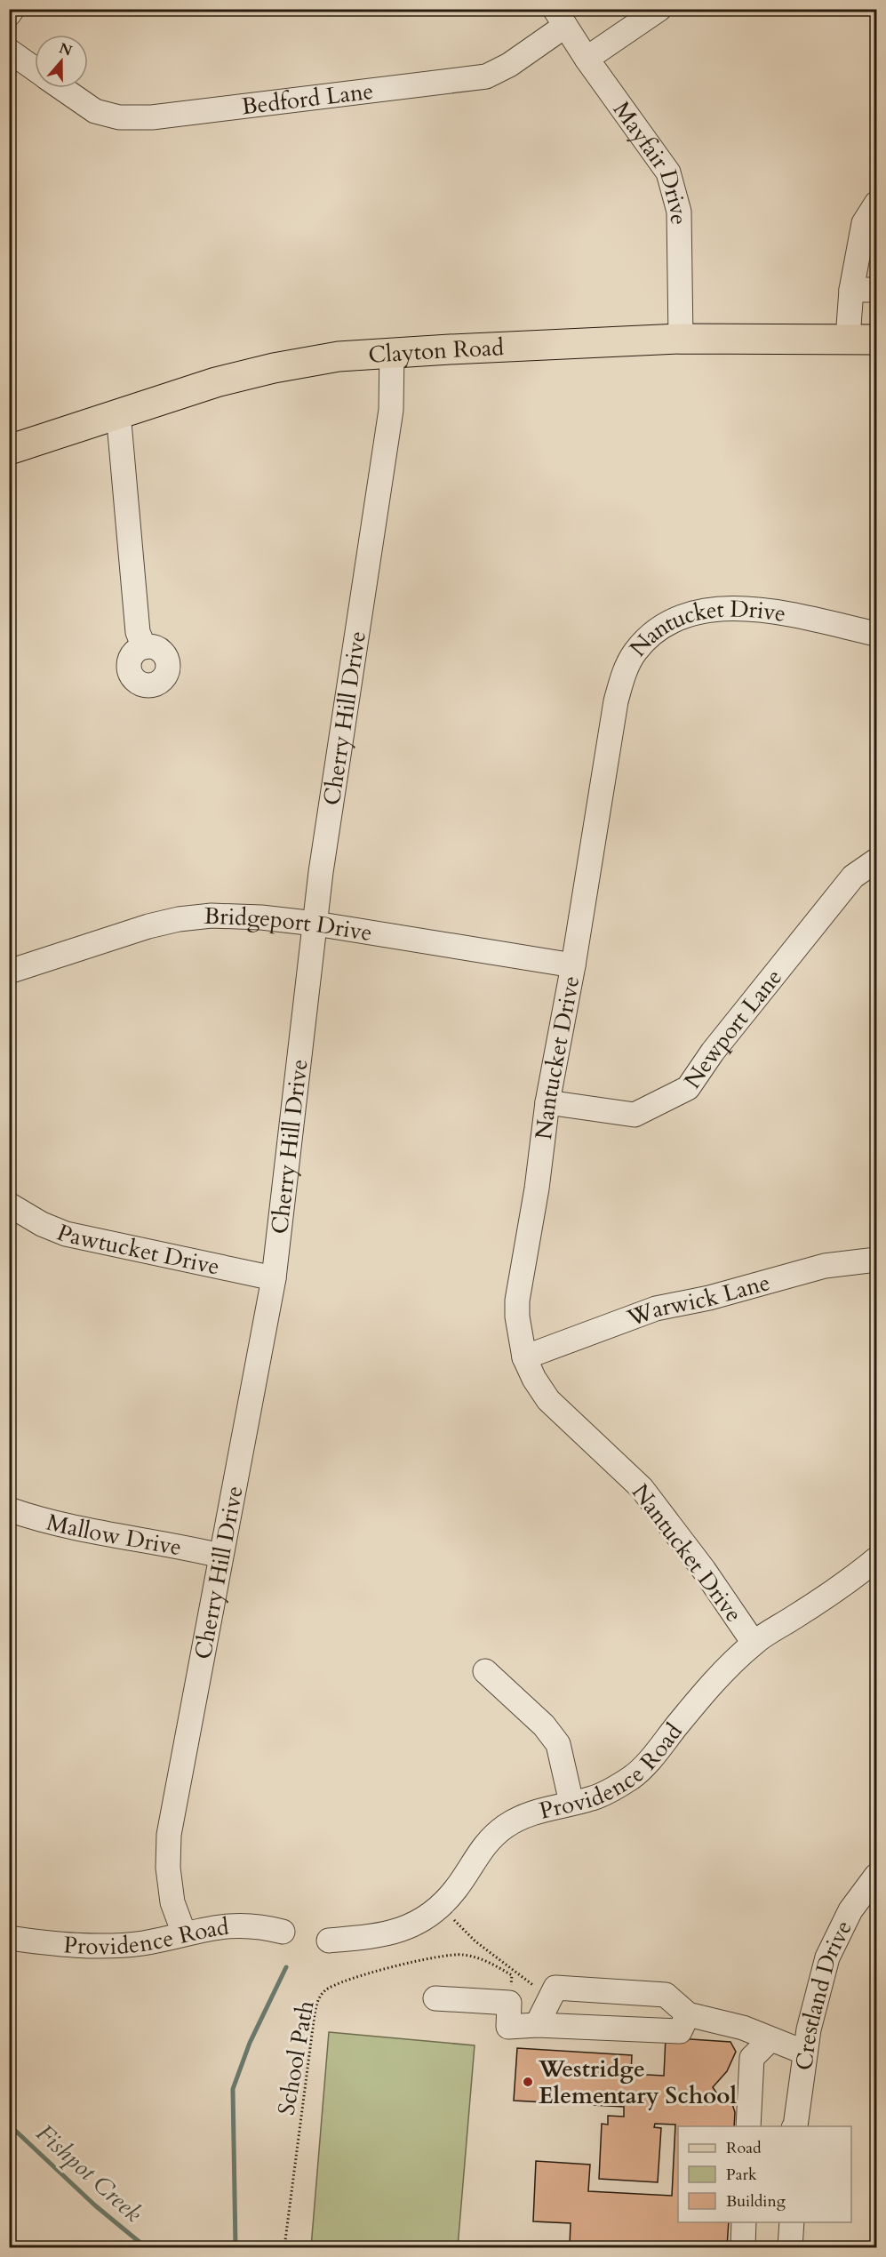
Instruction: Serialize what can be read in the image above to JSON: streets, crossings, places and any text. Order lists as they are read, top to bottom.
{
  "streets": {
    "main road": ["Clayton Road"],
    "street": [
      "Bedford Lane",
      "Mayfair Drive",
      "Nantucket Drive",
      "Cherry Hill Drive",
      "Bridgeport Drive",
      "Newport Lane",
      "Pawtucket Drive",
      "Warwick Lane",
      "Mallow Drive",
      "Providence Road",
      "Crestland Drive"
    ],
    "path": ["School Path"]
  },
  "crossings": [
    ["Bedford Lane", "Mayfair Drive"],
    ["Mayfair Drive", "Clayton Road"],
    ["Clayton Road", "Cherry Hill Drive"],
    ["Nantucket Drive", "Bridgeport Drive"],
    ["Nantucket Drive", "Newport Lane"],
    ["Nantucket Drive", "Warwick Lane"],
    ["Nantucket Drive", "Providence Road"],
    ["Cherry Hill Drive", "Bridgeport Drive"],
    ["Cherry Hill Drive", "Pawtucket Drive"],
    ["Cherry Hill Drive", "Mallow Drive"],
    ["Cherry Hill Drive", "Providence Road"]
  ],
  "water": ["Fishpot Creek"],
  "places": ["Westridge Elementary School"],
  "legend": ["Road", "Park", "Building"],
  "north": "top"
}
